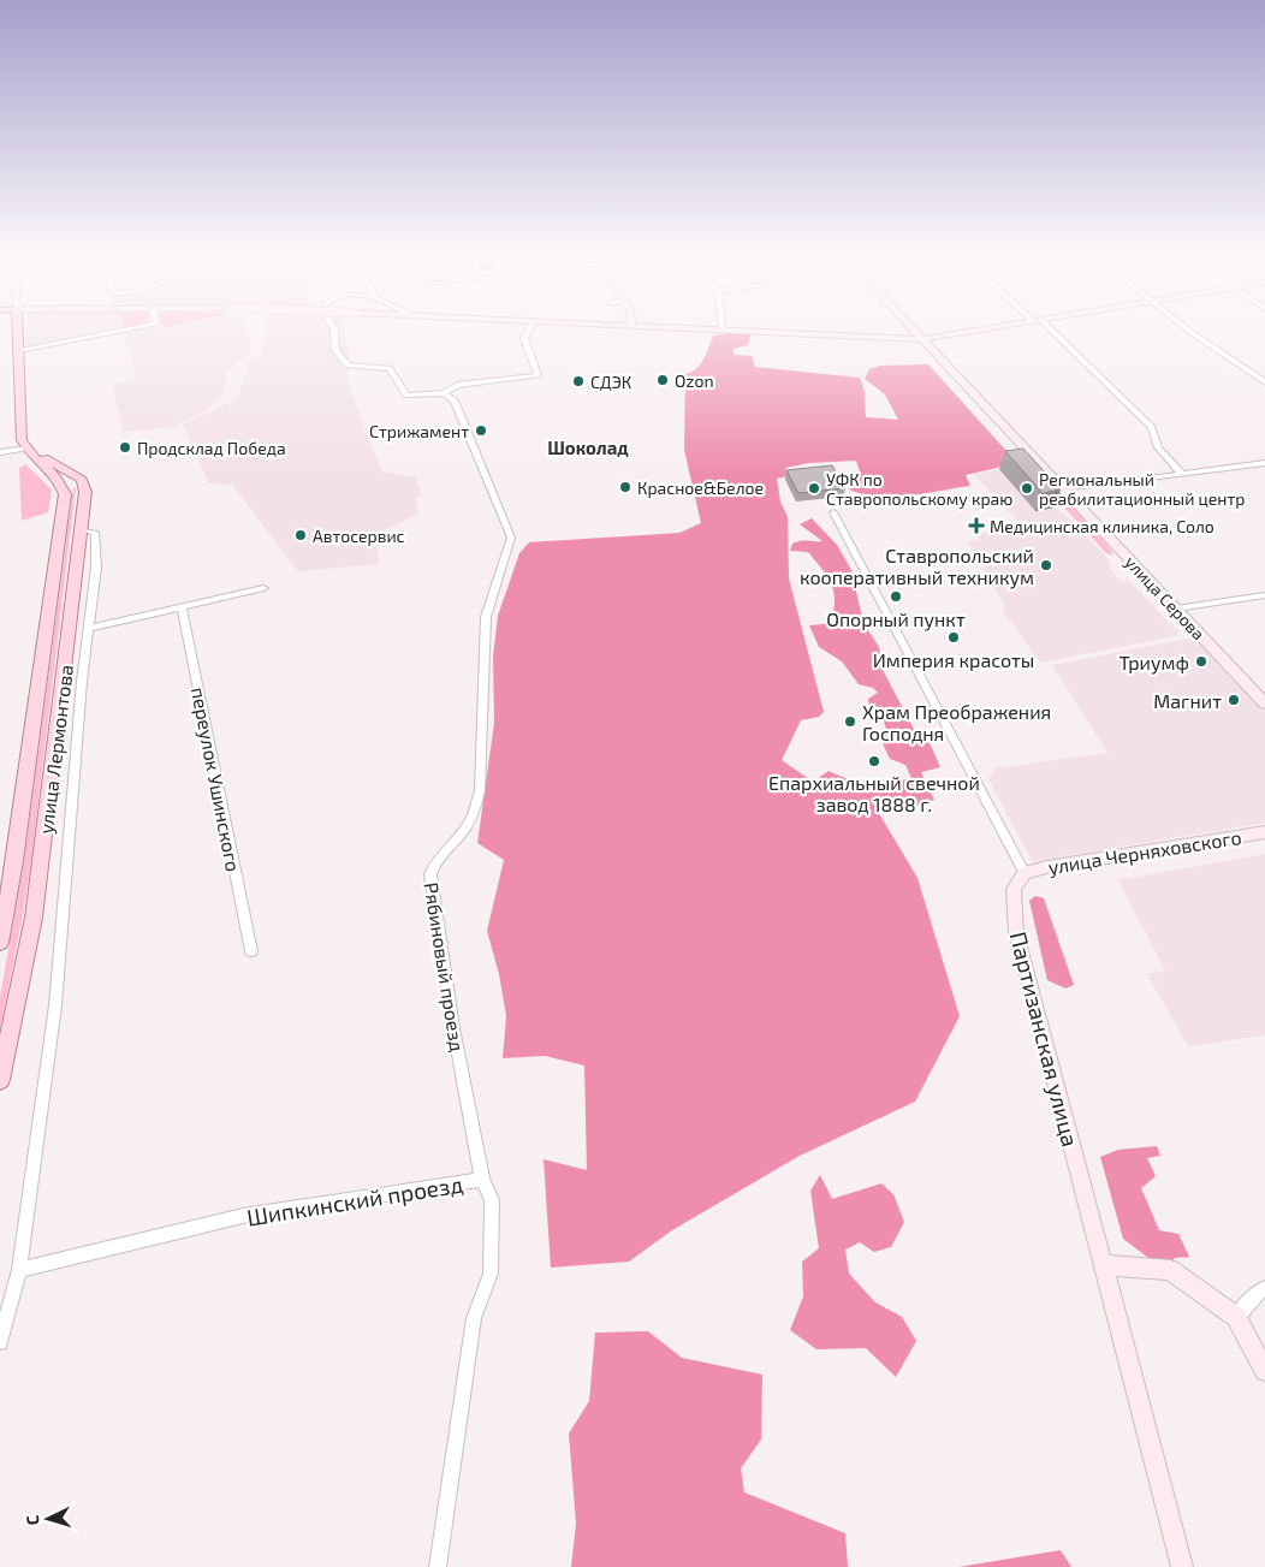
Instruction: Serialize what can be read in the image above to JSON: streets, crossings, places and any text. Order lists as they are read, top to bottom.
{
  "streets": {
    "main road": ["улица Лермонтова"],
    "street": [
      "улица Серова",
      "переулок Ушинского",
      "улица Черняховского",
      "Рябиновый проезд",
      "Партизанская улица",
      "Шипкинский проезд"
    ]
  },
  "crossings": [
    ["улица Черняховского", "Партизанская улица"],
    ["Рябиновый проезд", "Шипкинский проезд"]
  ],
  "districts": ["Шоколад"],
  "places": {
    "other": [
      "Ozon",
      "СДЭК",
      "Стрижамент",
      "Продсклад Победа",
      "Красное&Белое",
      "УФК по Ставропольскому краю",
      "Региональный реабилитационный центр",
      "Автосервис",
      "Ставропольский кооперативный техникум",
      "Опорный пункт",
      "Империя красоты",
      "Триумф",
      "Магнит",
      "Храм Преображения Господня",
      "Епархиальный свечной завод 1888 г."
    ],
    "health": ["Медицинская клиника, Соло"]
  },
  "north": "left"
}
